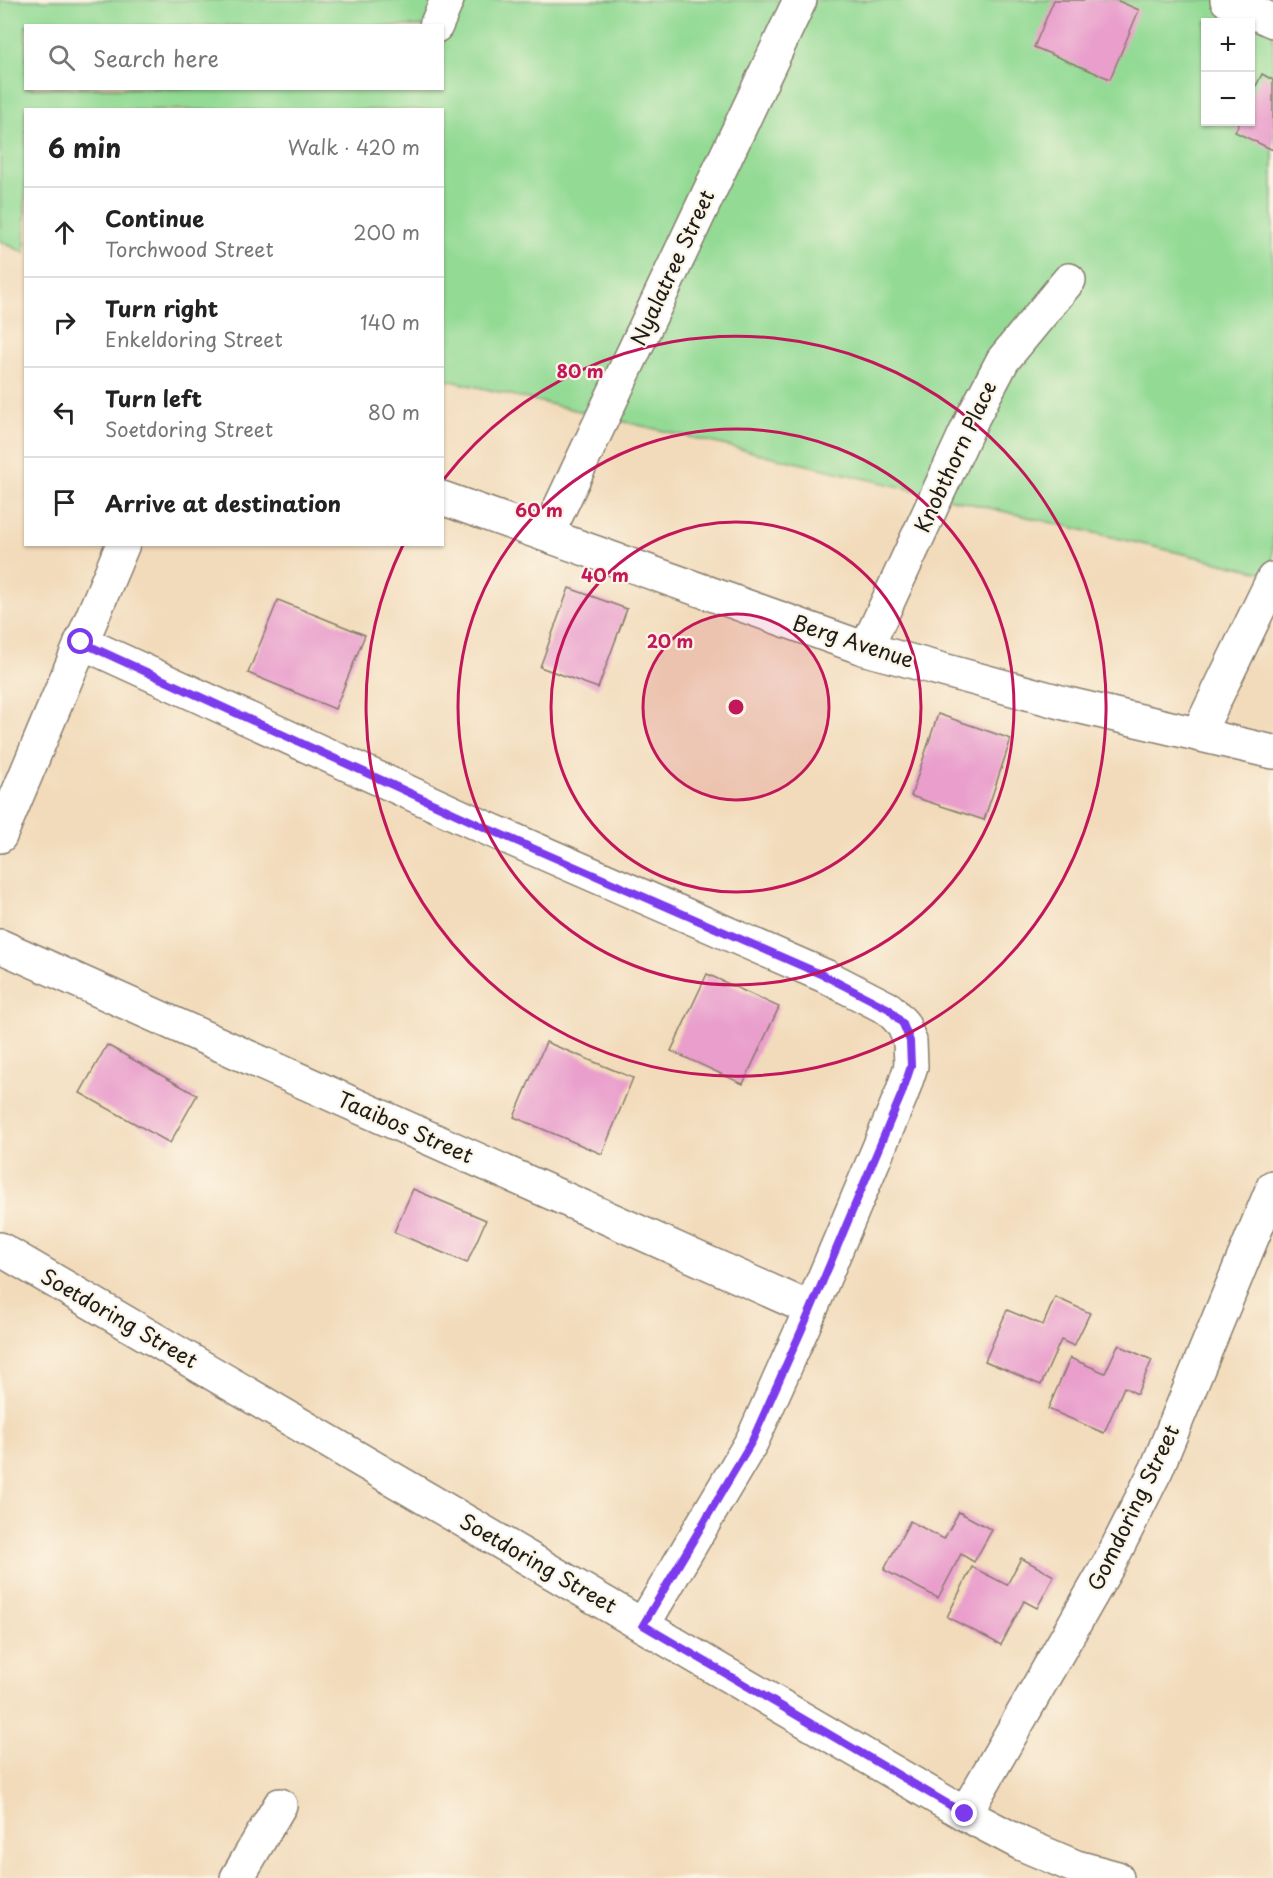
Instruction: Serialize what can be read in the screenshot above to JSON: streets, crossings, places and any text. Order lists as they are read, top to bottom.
{
  "streets": {
    "street": [
      "Nyalatree Street",
      "Knobthorn Place",
      "Berg Avenue",
      "Taaibos Street",
      "Soetdoring Street",
      "Gomdoring Street"
    ]
  },
  "crossings": [
    ["Nyalatree Street", "Berg Avenue"],
    ["Knobthorn Place", "Berg Avenue"],
    ["Soetdoring Street", "Gomdoring Street"]
  ],
  "page": {
    "map_buttons": ["+", "−"],
    "search": "Search here",
    "heading": ["6 min", "Walk · 420 m"],
    "list": [
      ["Continue", "Torchwood Street", "200 m"],
      ["Turn right", "Enkeldoring Street", "140 m"],
      ["Turn left", "Soetdoring Street", "80 m"],
      "Arrive at destination"
    ]
  },
  "rings": [
    "80 m",
    "60 m",
    "40 m",
    "20 m"
  ]
}
